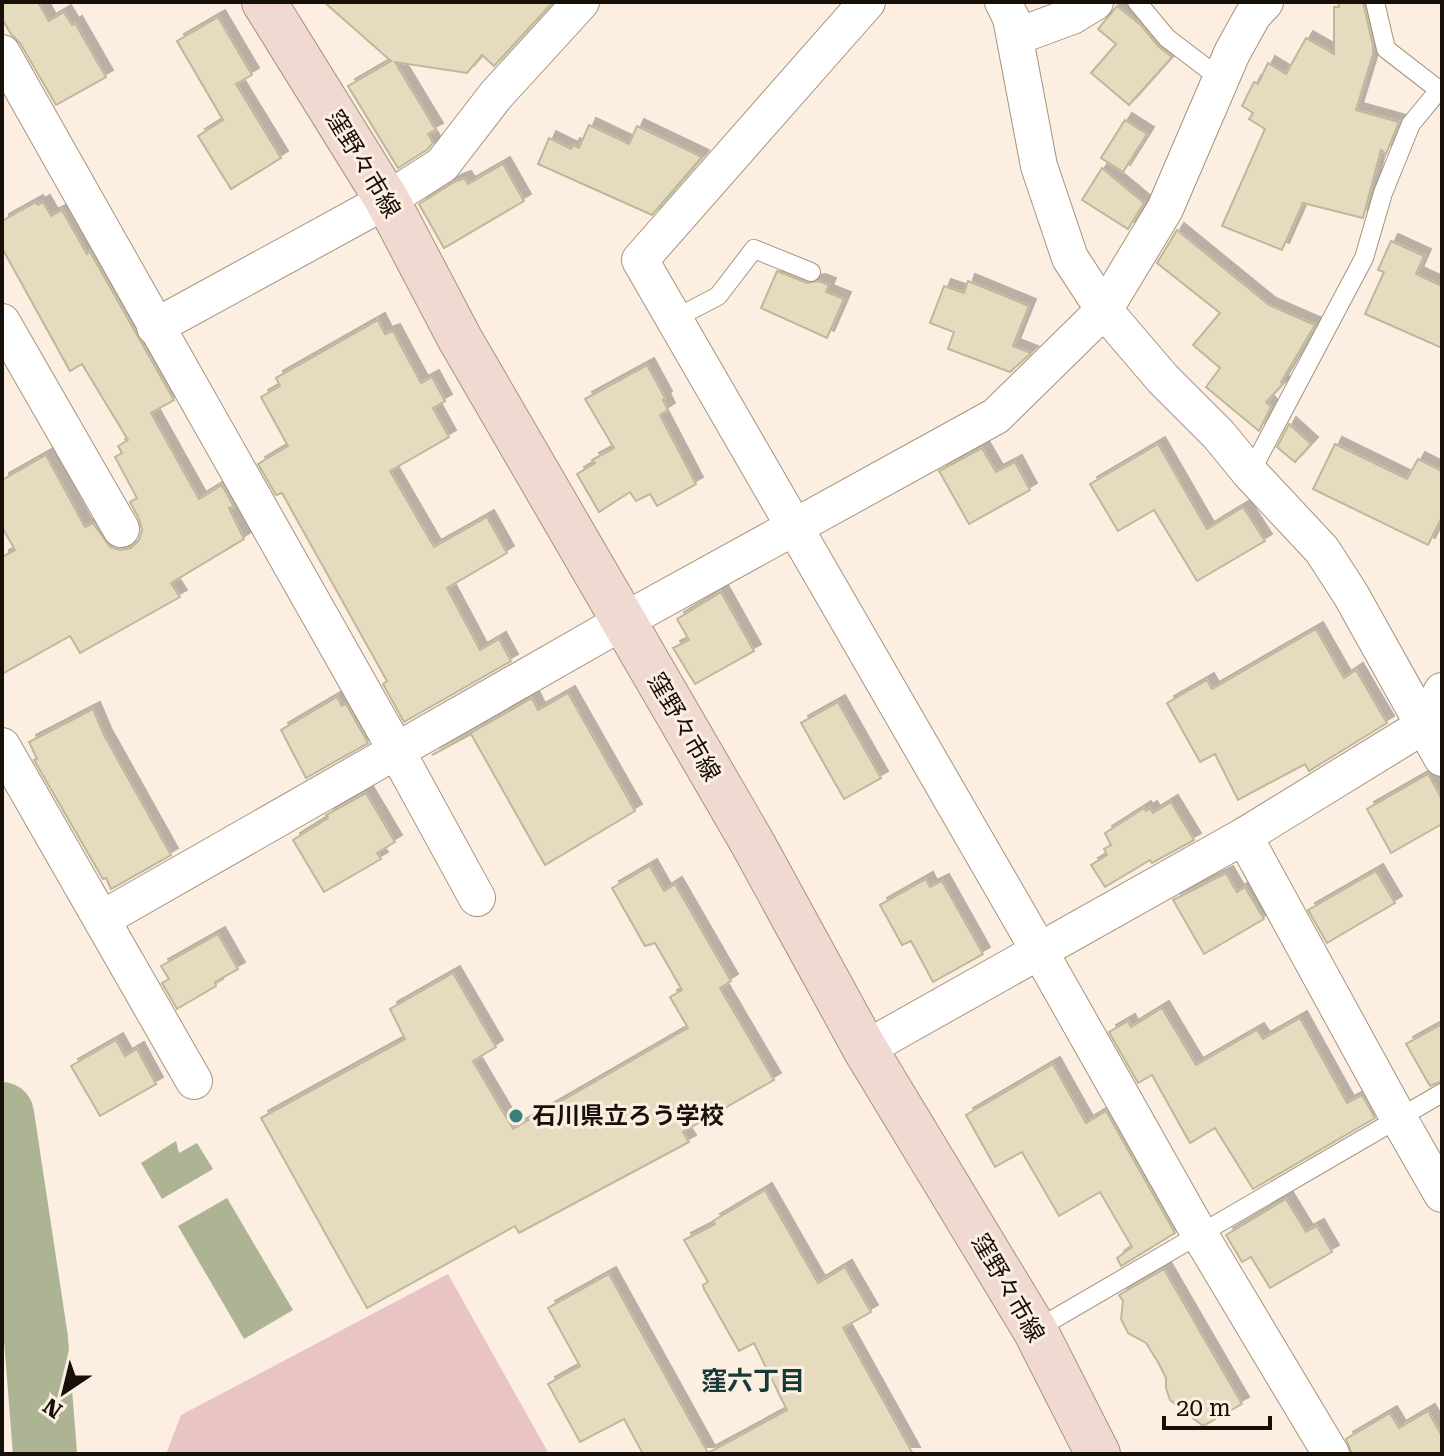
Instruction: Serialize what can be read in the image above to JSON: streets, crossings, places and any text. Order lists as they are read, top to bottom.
{
  "streets": {
    "main road": ["窪野々市線"]
  },
  "districts": ["窪六丁目"],
  "places": ["石川県立ろう学校"],
  "scale_bar": "20 m",
  "north": "bottom left"
}
